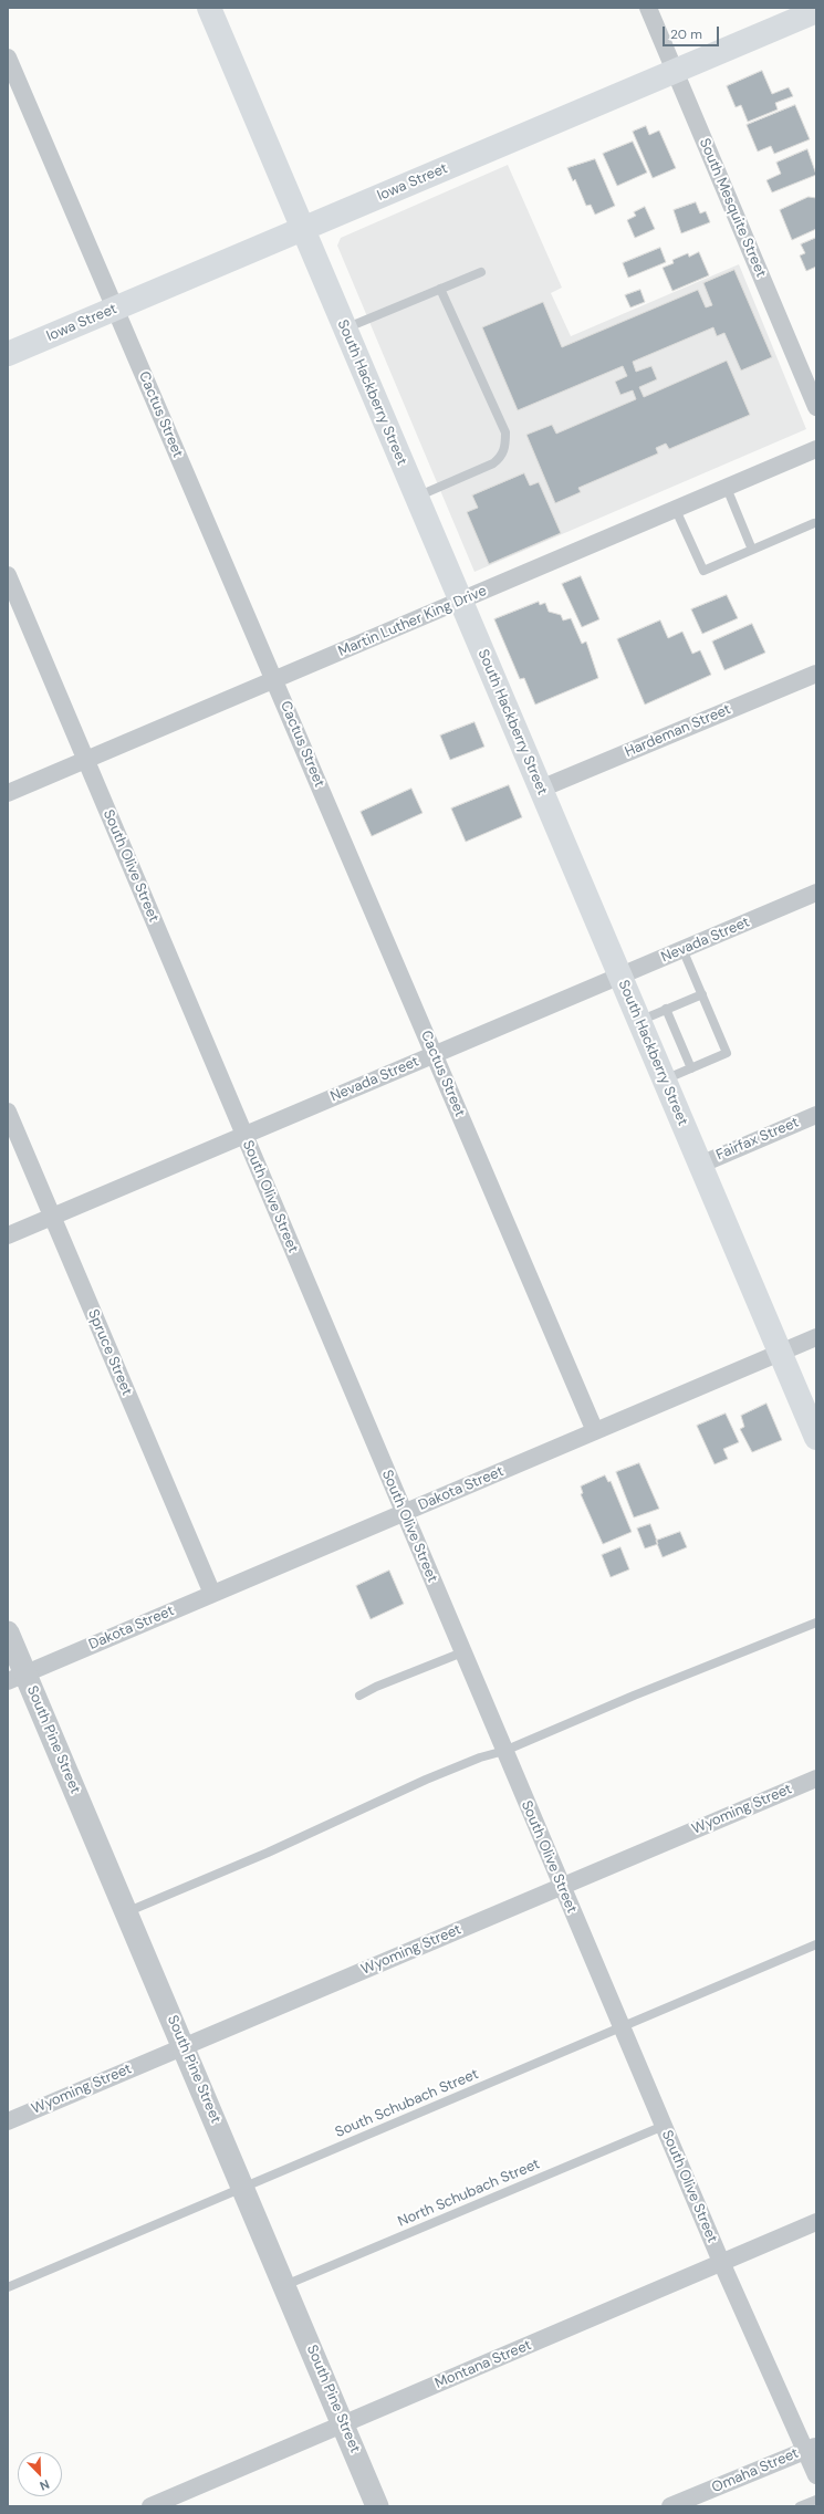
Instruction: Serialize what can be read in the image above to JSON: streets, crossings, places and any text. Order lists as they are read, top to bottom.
{
  "streets": {
    "main road": ["Iowa Street", "South Hackberry Street"],
    "street": [
      "South Mesquite Street",
      "Cactus Street",
      "Martin Luther King Drive",
      "Hardeman Street",
      "South Olive Street",
      "Nevada Street",
      "Fairfax Street",
      "Spruce Street",
      "Dakota Street",
      "South Pine Street",
      "Wyoming Street",
      "Montana Street",
      "Omaha Street"
    ],
    "lane": ["South Schubach Street", "North Schubach Street"]
  },
  "crossings": [
    ["Iowa Street", "South Mesquite Street"],
    ["Iowa Street", "South Hackberry Street"],
    ["Iowa Street", "Cactus Street"],
    ["South Hackberry Street", "Martin Luther King Drive"],
    ["South Hackberry Street", "Hardeman Street"],
    ["South Hackberry Street", "Nevada Street"],
    ["South Hackberry Street", "Fairfax Street"],
    ["South Hackberry Street", "Dakota Street"],
    ["Cactus Street", "Martin Luther King Drive"],
    ["Cactus Street", "Nevada Street"],
    ["Cactus Street", "Dakota Street"],
    ["Martin Luther King Drive", "South Olive Street"],
    ["South Olive Street", "Nevada Street"],
    ["South Olive Street", "Dakota Street"],
    ["South Olive Street", "Wyoming Street"],
    ["South Olive Street", "South Schubach Street"],
    ["South Olive Street", "North Schubach Street"],
    ["South Olive Street", "Montana Street"],
    ["South Olive Street", "Omaha Street"],
    ["Nevada Street", "Spruce Street"],
    ["Spruce Street", "Dakota Street"],
    ["Dakota Street", "South Pine Street"],
    ["South Pine Street", "Wyoming Street"],
    ["South Pine Street", "South Schubach Street"],
    ["South Pine Street", "North Schubach Street"],
    ["South Pine Street", "Montana Street"]
  ],
  "scale_bar": "20 m",
  "north": "bottom right"
}
